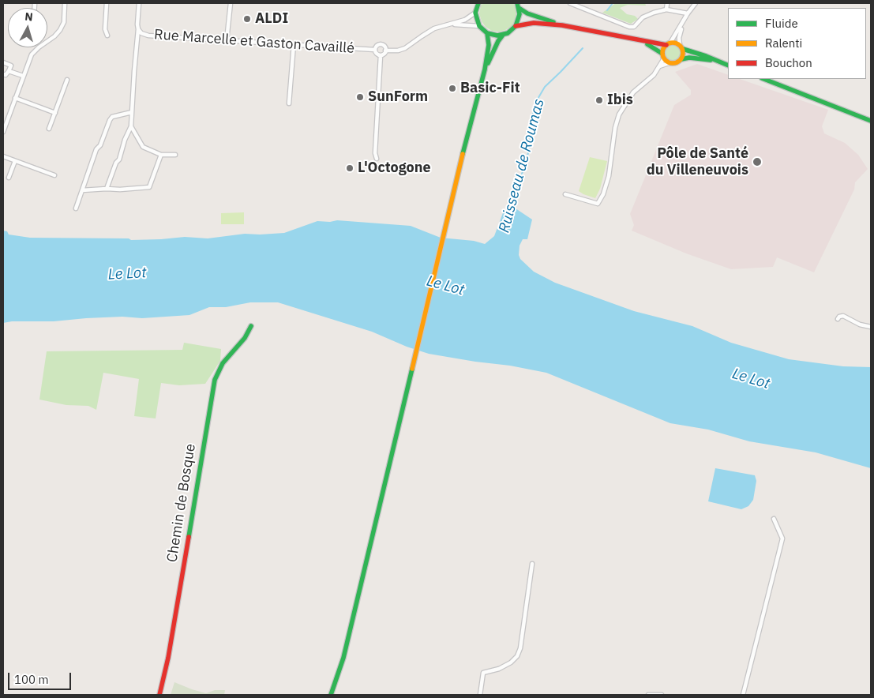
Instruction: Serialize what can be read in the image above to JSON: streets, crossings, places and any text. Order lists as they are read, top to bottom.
{
  "streets": {
    "main road": ["Chemin de Bosque"],
    "street": ["Rue Marcelle et Gaston Cavaillé"]
  },
  "water": ["Ruisseau de Roumas", "Le Lot"],
  "places": [
    "ALDI",
    "Basic-Fit",
    "SunForm",
    "Ibis",
    "Pôle de Santé du Villeneuvois",
    "L'Octogone"
  ],
  "legend": ["Fluide", "Ralenti", "Bouchon"],
  "scale_bar": "100 m",
  "north": "top"
}
